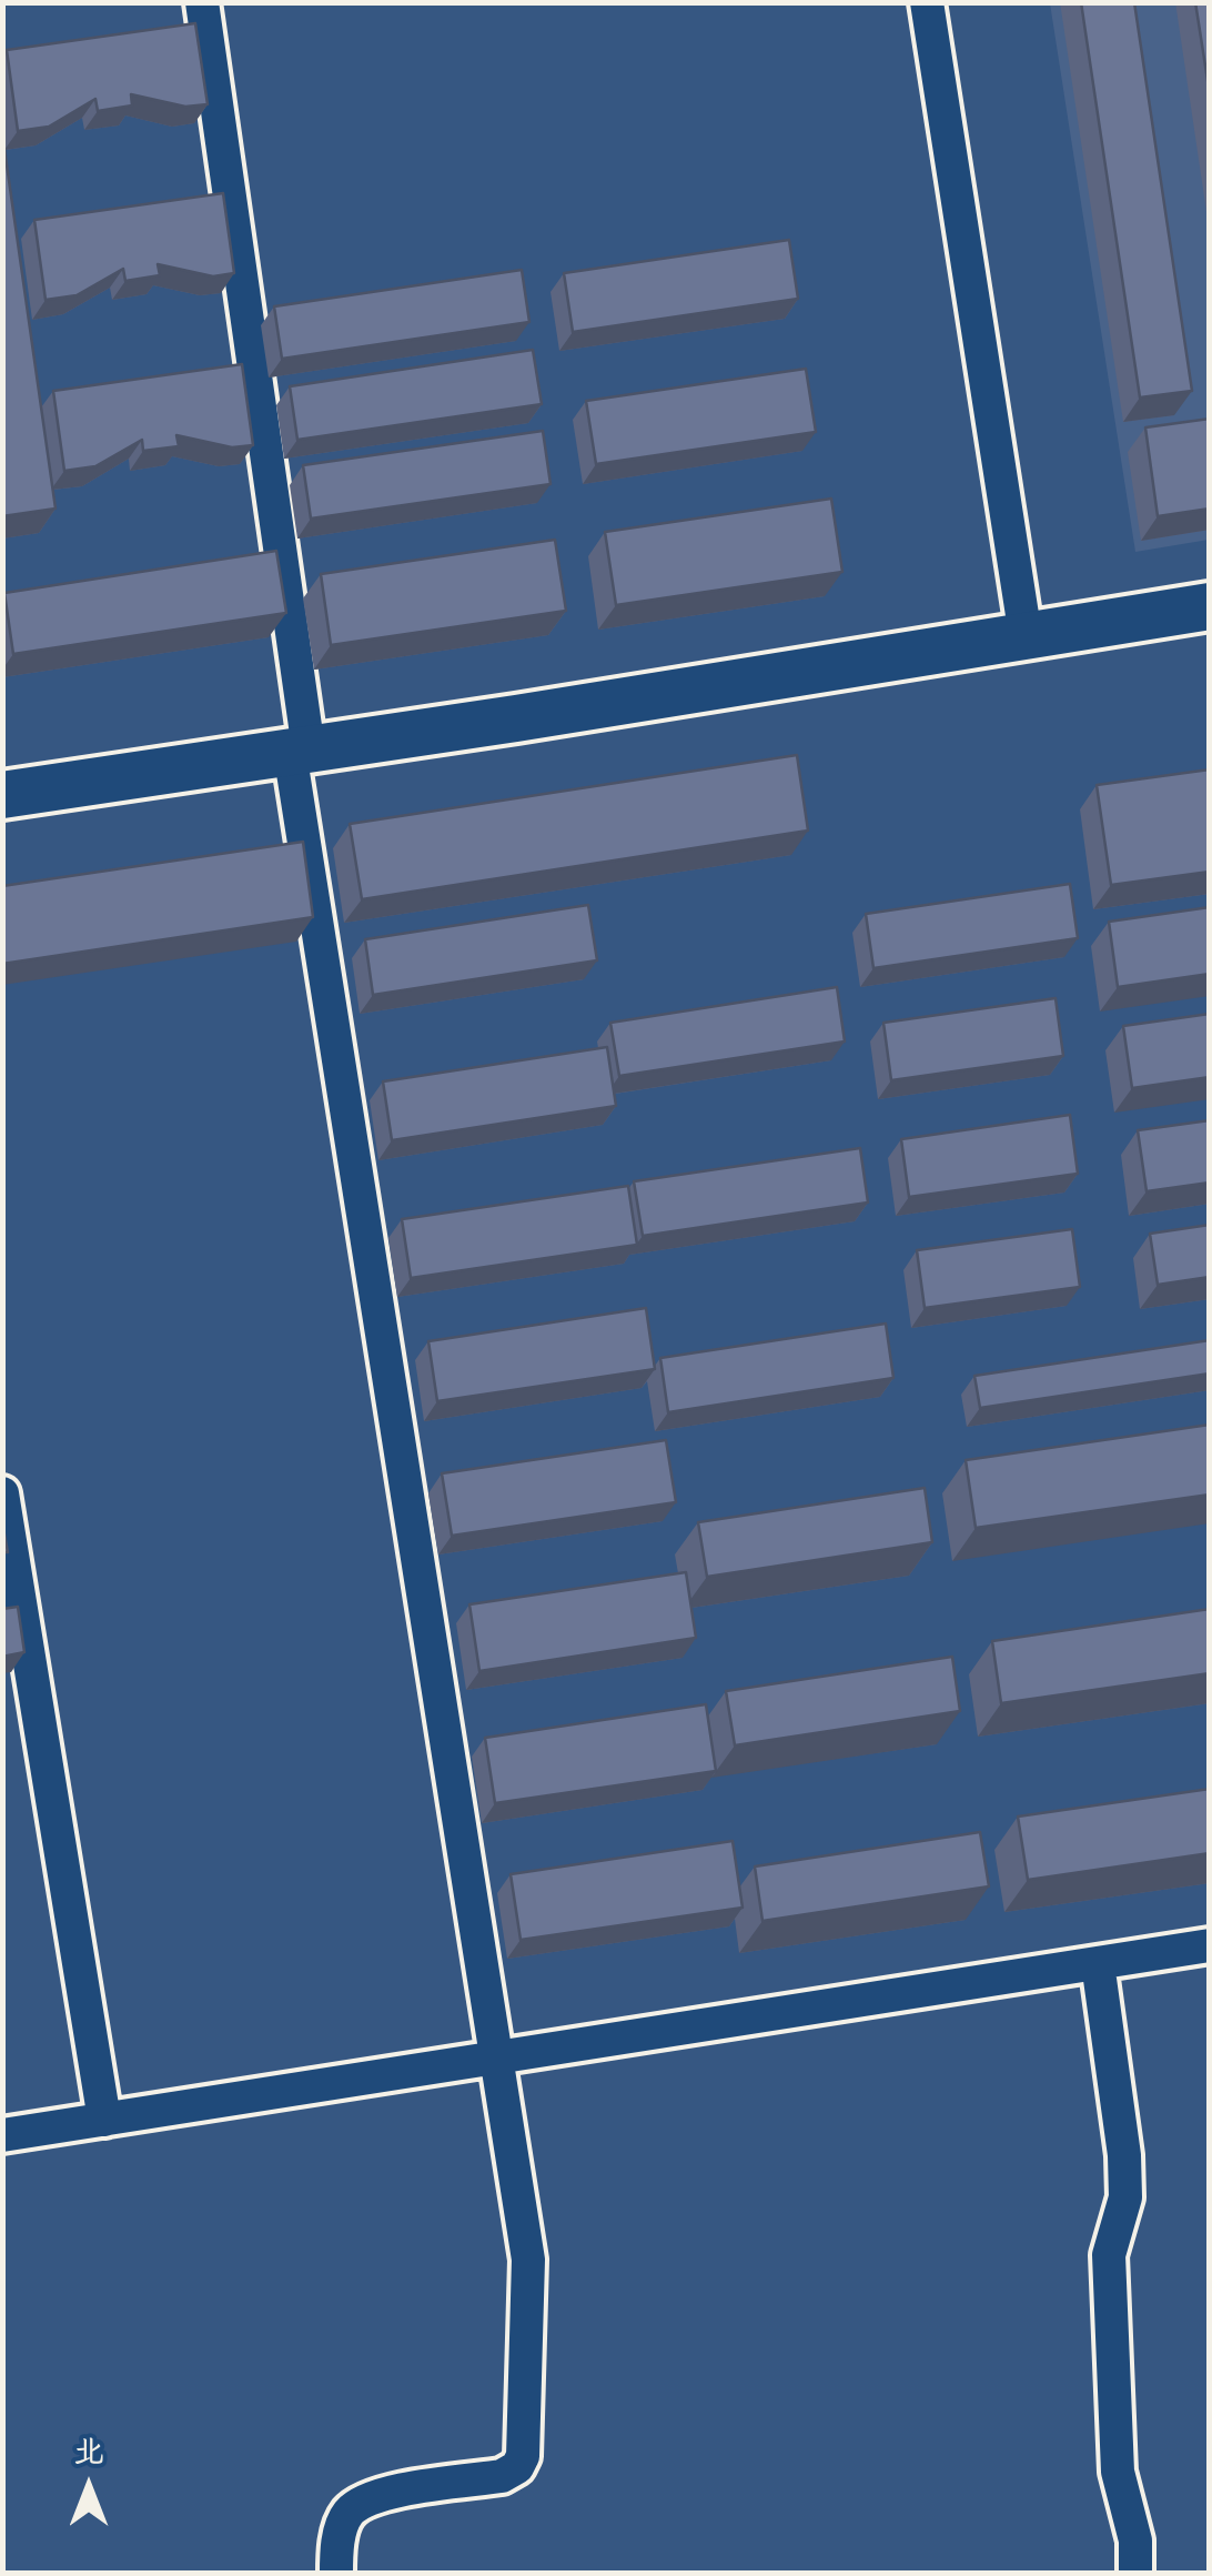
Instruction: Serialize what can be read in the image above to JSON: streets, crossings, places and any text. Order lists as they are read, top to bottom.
{
  "north": "top"
}
